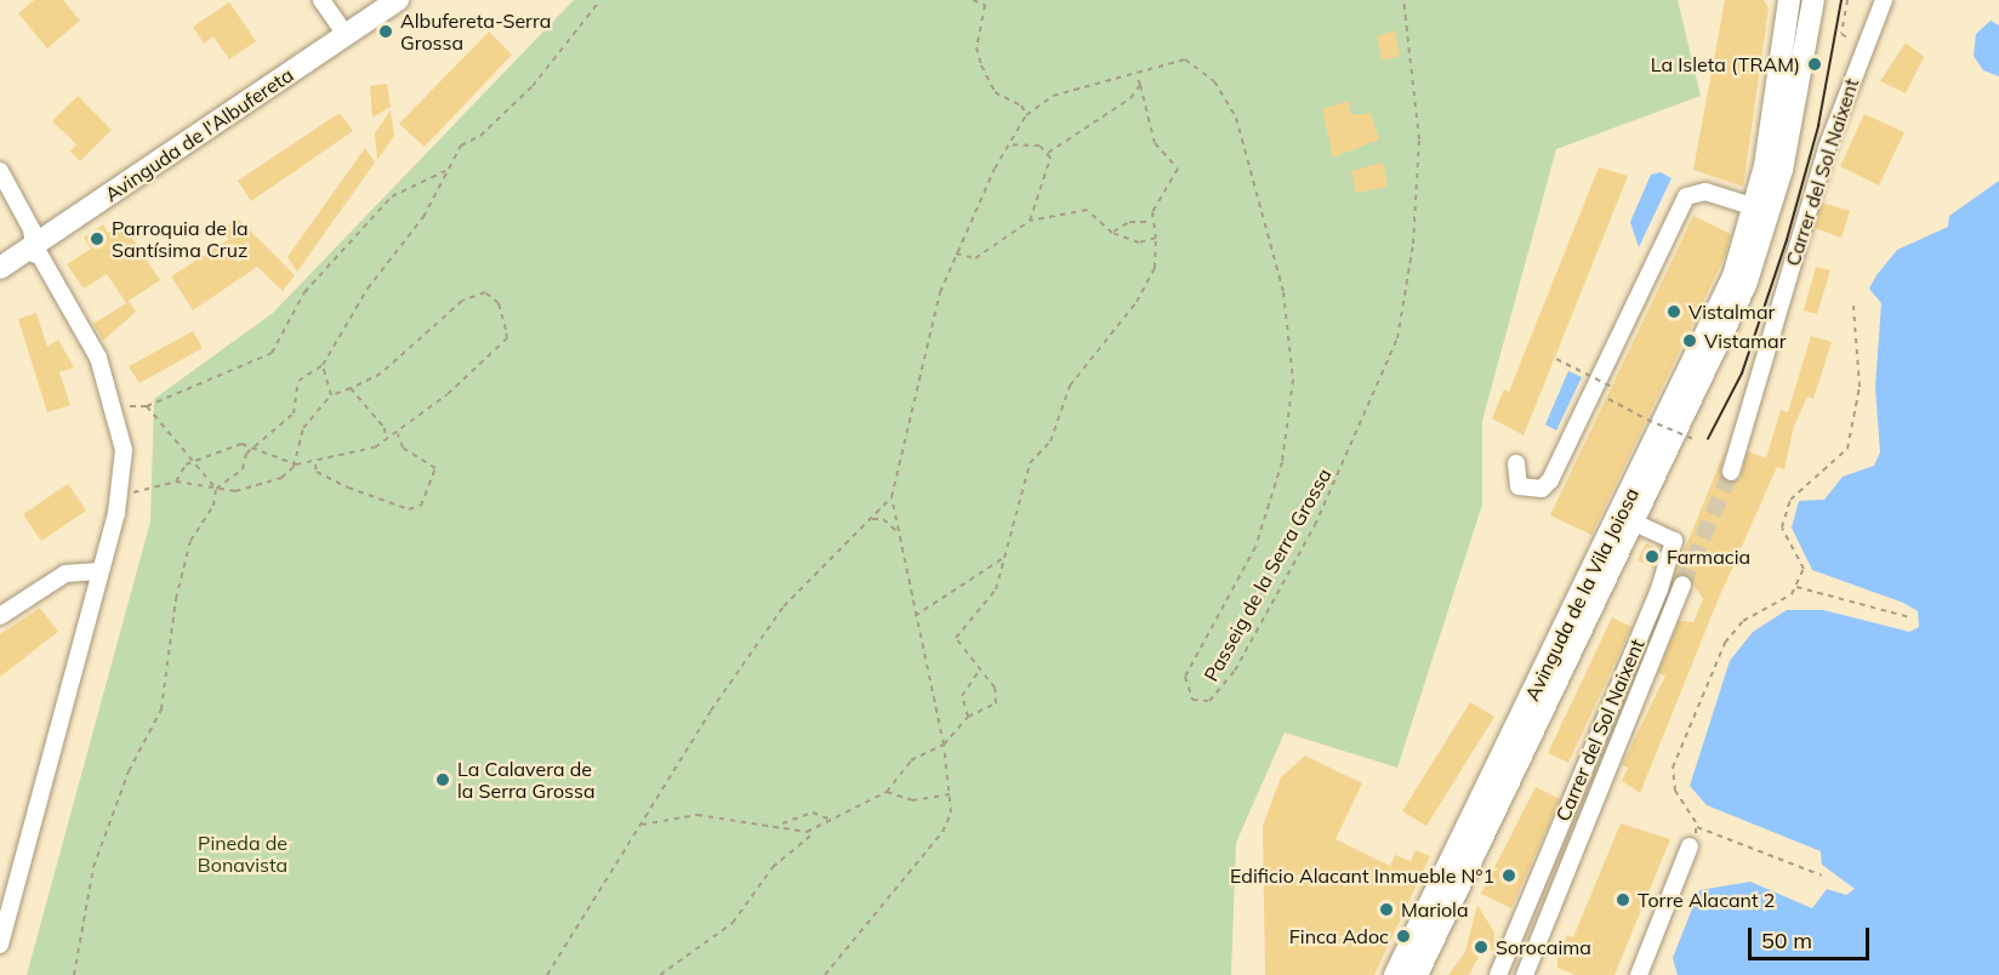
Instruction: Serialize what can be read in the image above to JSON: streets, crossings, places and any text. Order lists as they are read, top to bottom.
{
  "streets": {
    "main road": ["Avinguda de l'Albufereta", "Avinguda de la Vila Joiosa"],
    "street": ["Carrer del Sol Naixent"],
    "path": ["Passeig de la Serra Grossa"]
  },
  "crossings": [
    ["Carrer del Sol Naixent", "Avinguda de la Vila Joiosa"]
  ],
  "parks": ["Pineda de Bonavista"],
  "places": [
    "Albufereta-Serra Grossa",
    "La Isleta (TRAM)",
    "Parroquia de la Santísima Cruz",
    "Vistalmar",
    "Vistamar",
    "Farmacia",
    "La Calavera de la Serra Grossa",
    "Edificio Alacant Inmueble N°1",
    "Torre Alacant 2",
    "Mariola",
    "Finca Adoc",
    "Sorocaima"
  ],
  "scale_bar": "50 m"
}
